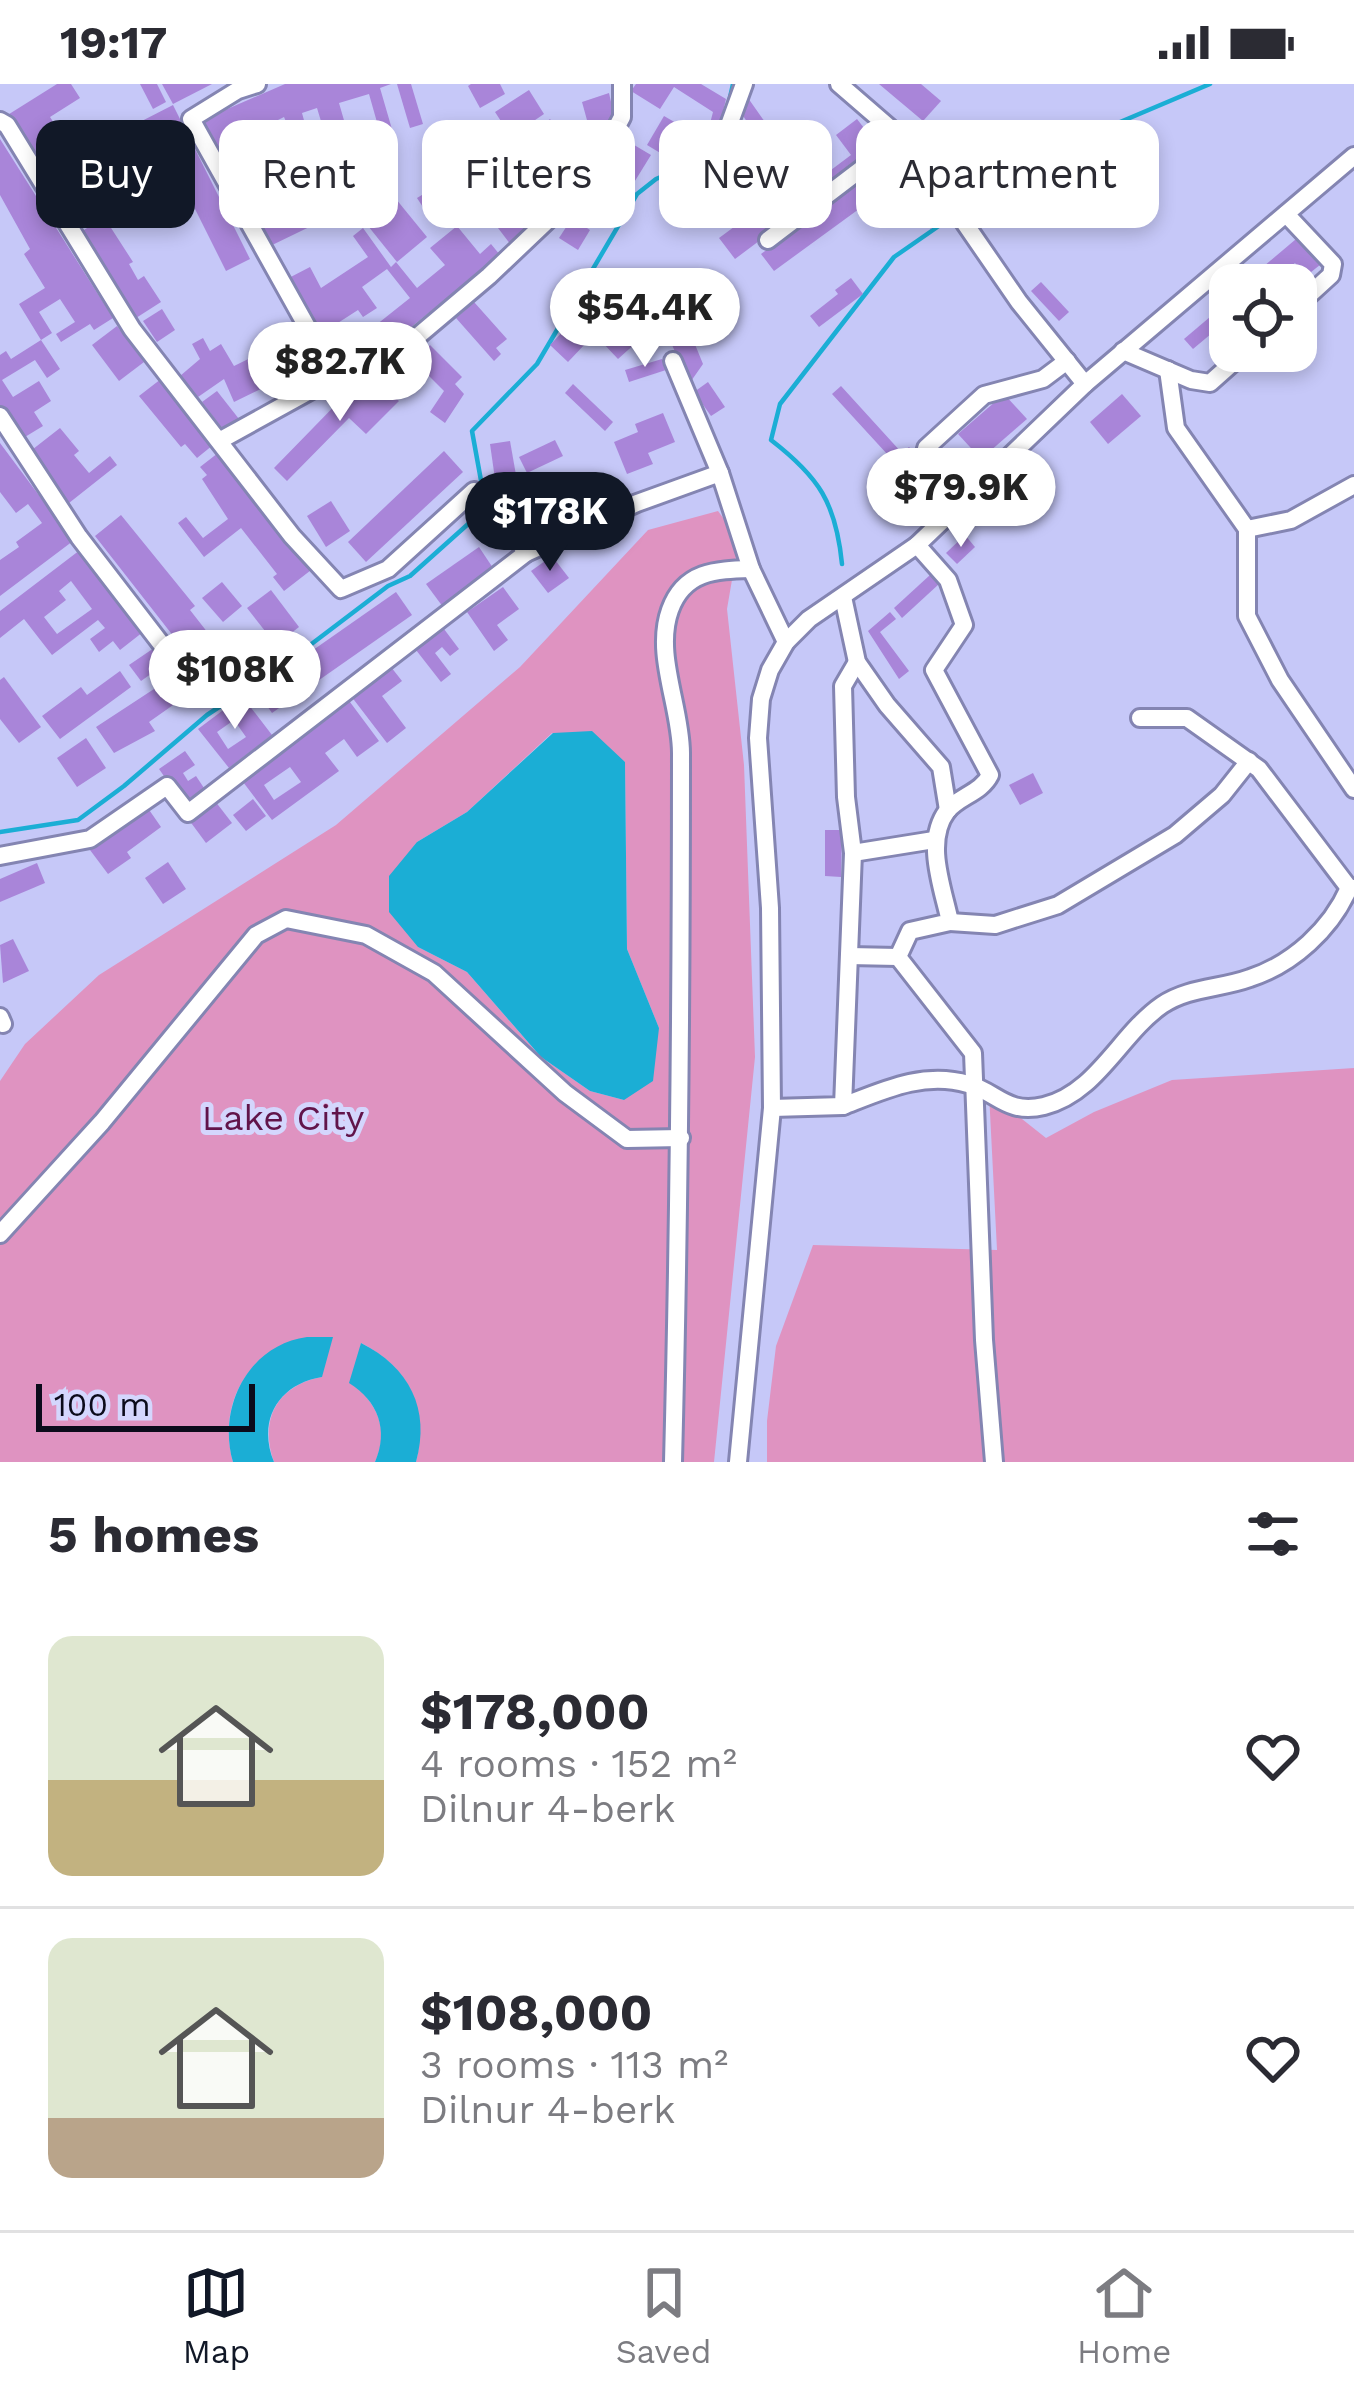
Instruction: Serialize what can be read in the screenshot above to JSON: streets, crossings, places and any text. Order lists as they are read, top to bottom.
{
  "parks": ["Lake City"],
  "scale_bar": "100 m",
  "page": {
    "status": "19:17",
    "chip": [
      "Buy",
      "Rent",
      "Filters",
      "New",
      "Apartment"
    ],
    "price": [
      "$54.4K",
      "$82.7K",
      "$79.9K",
      "$178K",
      "$108K"
    ],
    "scale": "100 m",
    "heading": "5 homes",
    "list": [
      {
        "name": "$178,000",
        "note": "4 rooms · 152 m² · Dilnur 4-berk"
      },
      {
        "name": "$108,000",
        "note": "3 rooms · 113 m² · Dilnur 4-berk"
      }
    ],
    "tabs": ["Map", "Saved", "Home"]
  }
}
